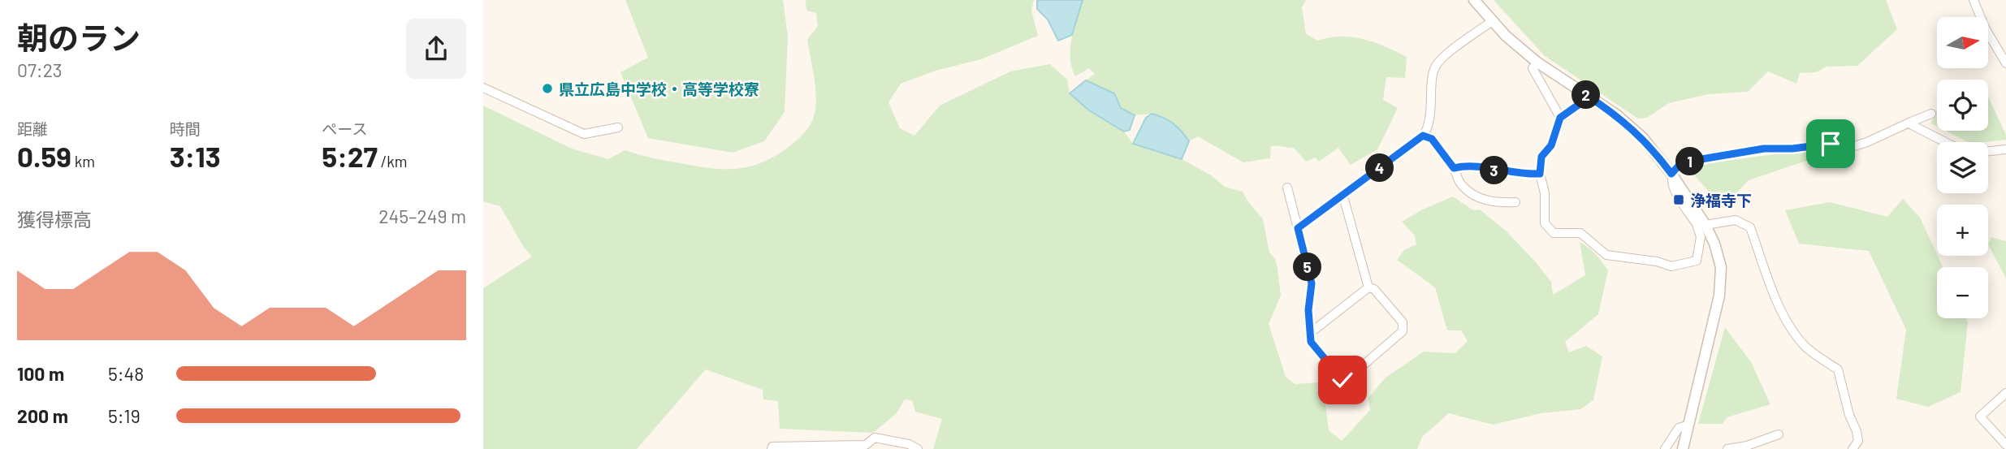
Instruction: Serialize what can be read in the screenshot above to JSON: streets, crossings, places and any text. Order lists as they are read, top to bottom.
{
  "places": {
    "other": ["県立広島中学校・高等学校寮"],
    "transit": ["浄福寺下"]
  },
  "north": "right",
  "page": {
    "heading": ["朝のラン", "07:23"],
    "map_buttons": ["+", "−"],
    "pins": [
      "2",
      "1",
      "4",
      "3",
      "5"
    ],
    "stats": [
      ["距離", "0.59 km"],
      ["時間", "3:13"],
      ["ペース", "5:27 /km"]
    ],
    "chart": ["獲得標高", "245–249 m"],
    "list": [
      {
        "name": "100 m",
        "note": "5:48"
      },
      {
        "name": "200 m",
        "note": "5:19"
      }
    ]
  }
}
